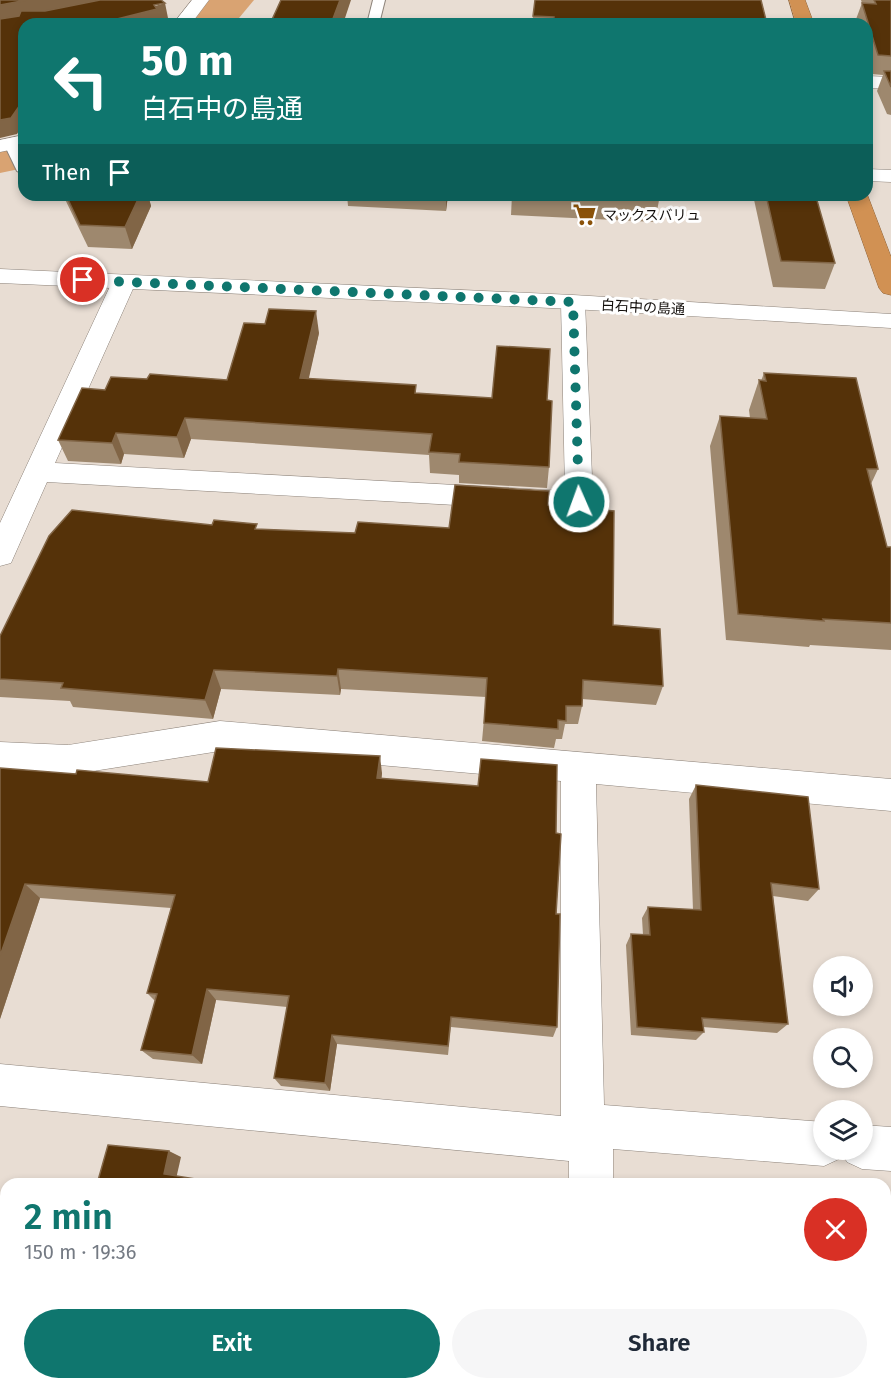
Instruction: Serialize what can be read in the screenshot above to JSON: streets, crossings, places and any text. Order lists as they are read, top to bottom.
{
  "streets": {
    "street": ["白石中の島通"]
  },
  "places": {
    "supermarket": ["マックスバリュ"]
  },
  "page": {
    "turn": ["50 m", "白石中の島通"],
    "then": "Then",
    "heading": ["2 min", "150 m · 19:36"],
    "buttons": ["Exit", "Share"]
  }
}
